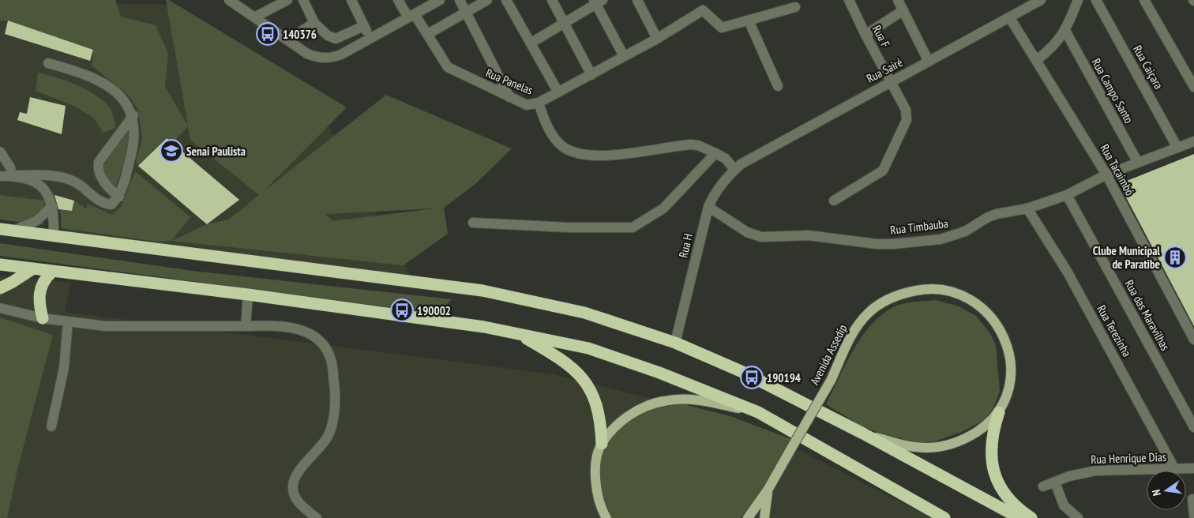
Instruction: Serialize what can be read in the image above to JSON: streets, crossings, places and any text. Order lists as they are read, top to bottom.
{
  "streets": {
    "main road": ["Avenida Assedip"],
    "street": [
      "Rua F",
      "Rua Caiçara",
      "Rua Sairé",
      "Rua Panelas",
      "Rua Campo Santo",
      "Rua Tacaimbó",
      "Rua Timbauba",
      "Rua H",
      "Rua das Maravilhas",
      "Rua Terezinha",
      "Rua Henrique Dias"
    ]
  },
  "crossings": [
    ["Rua F", "Rua Sairé"],
    ["Rua Caiçara", "Rua Timbauba"],
    ["Rua Sairé", "Rua Tacaimbó"],
    ["Rua Sairé", "Rua H"],
    ["Rua Campo Santo", "Rua Timbauba"],
    ["Rua Tacaimbó", "Rua Timbauba"],
    ["Rua Timbauba", "Rua H"],
    ["Rua Timbauba", "Rua das Maravilhas"],
    ["Rua Timbauba", "Rua Terezinha"],
    ["Rua Terezinha", "Rua Henrique Dias"]
  ],
  "places": {
    "bus stop": ["140376", "190002", "190194"],
    "school or university": ["Senai Paulista"],
    "building": ["Clube Municipal de Paratibe"]
  },
  "north": "left"
}
